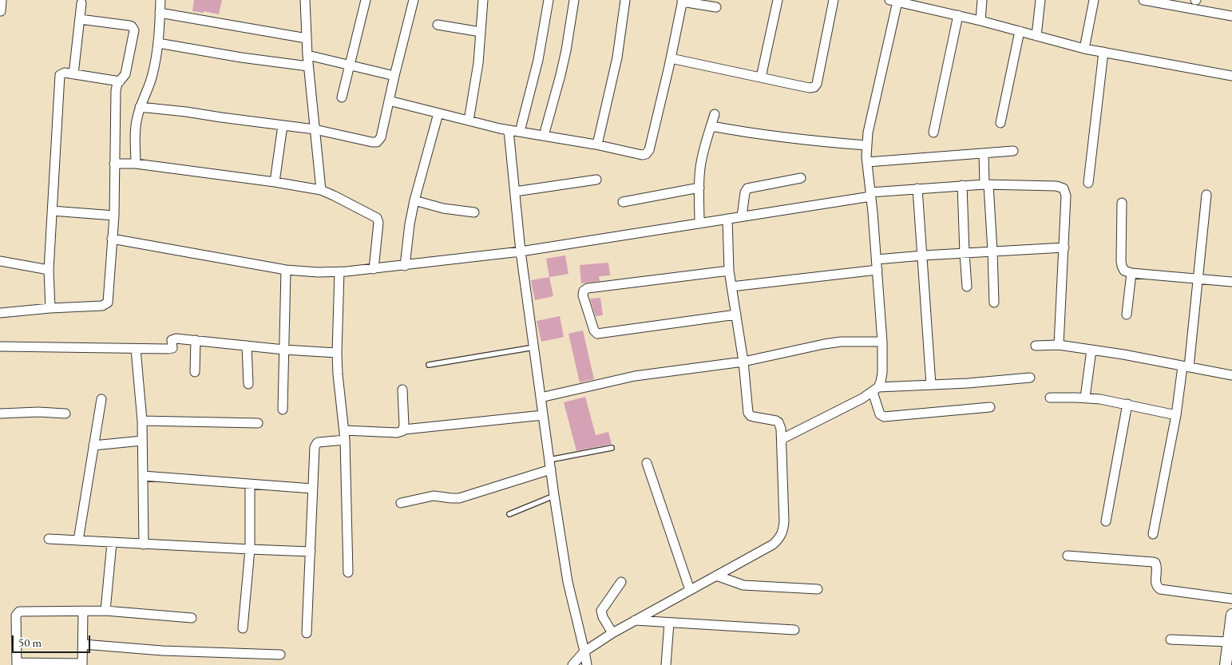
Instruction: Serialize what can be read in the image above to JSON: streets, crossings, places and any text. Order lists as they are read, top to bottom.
{
  "scale_bar": "50 m"
}
